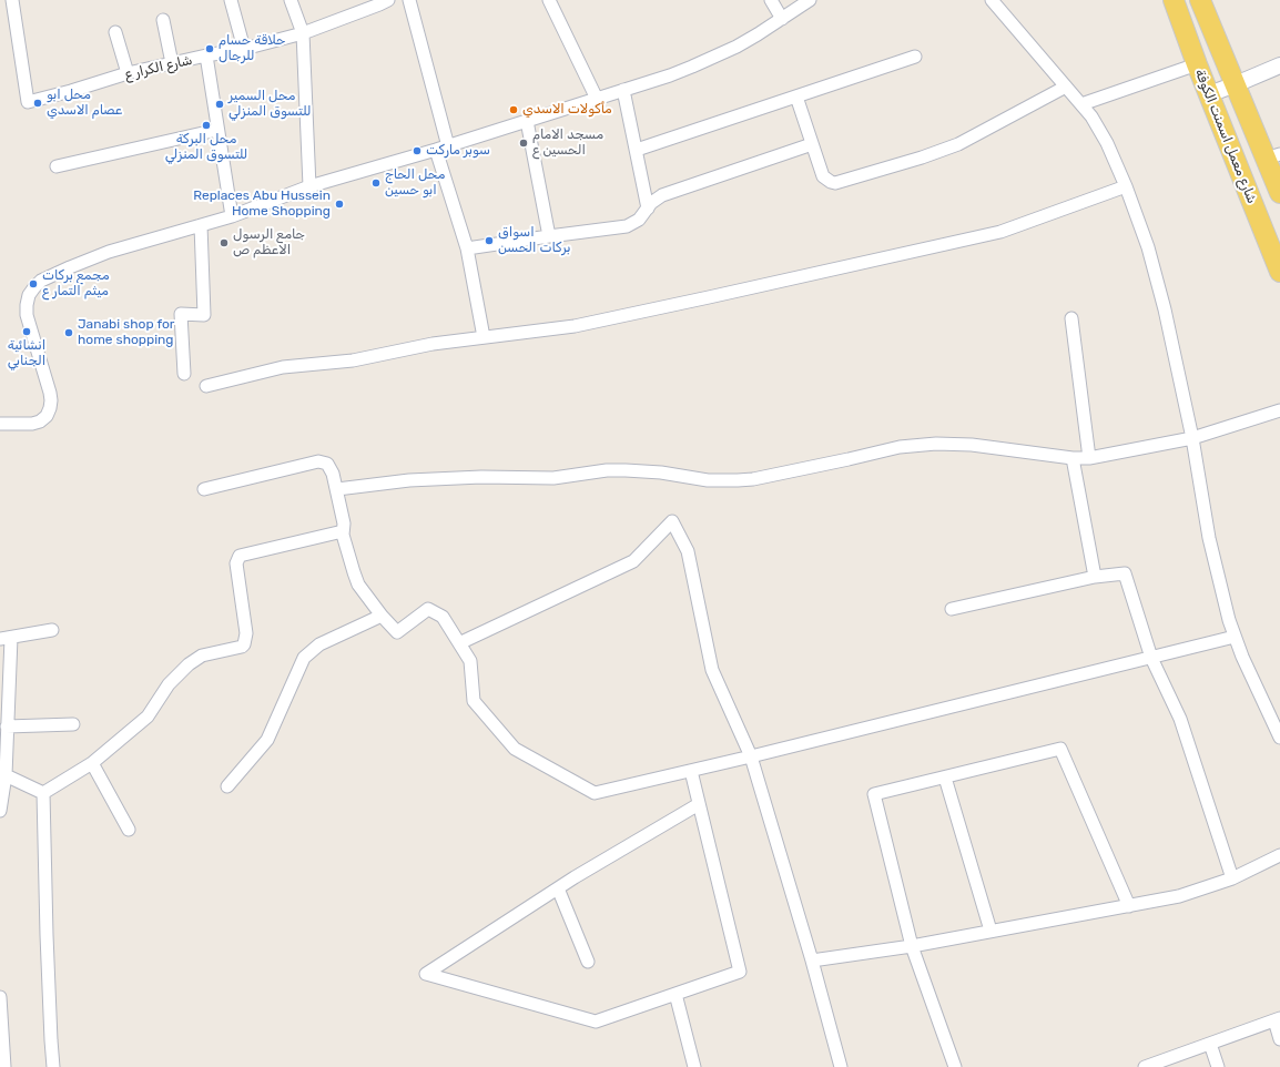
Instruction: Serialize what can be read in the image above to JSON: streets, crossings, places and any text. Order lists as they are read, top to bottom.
{
  "streets": {
    "main road": ["شارع معمل اسمنت الكوفة"],
    "street": ["شارع الكرار ع"]
  },
  "places": [
    "حلاقة حسام للرجال",
    "محل ابو عصام الاسدي",
    "محل السمير للتسوق المنزلي",
    "مأكولات الاسدي",
    "محل البركة للتسوق المنزلي",
    "مسجد الامام الحسين ع",
    "سوبر ماركت",
    "محل الحاج ابو حسين",
    "Replaces Abu Hussein Home Shopping",
    "اسواق بركات الحسن",
    "جامع الرسول الاعظم ص",
    "مجمع بركات ميثم التمار ع",
    "انشائية الجنابي",
    "Janabi shop for home shopping"
  ]
}
